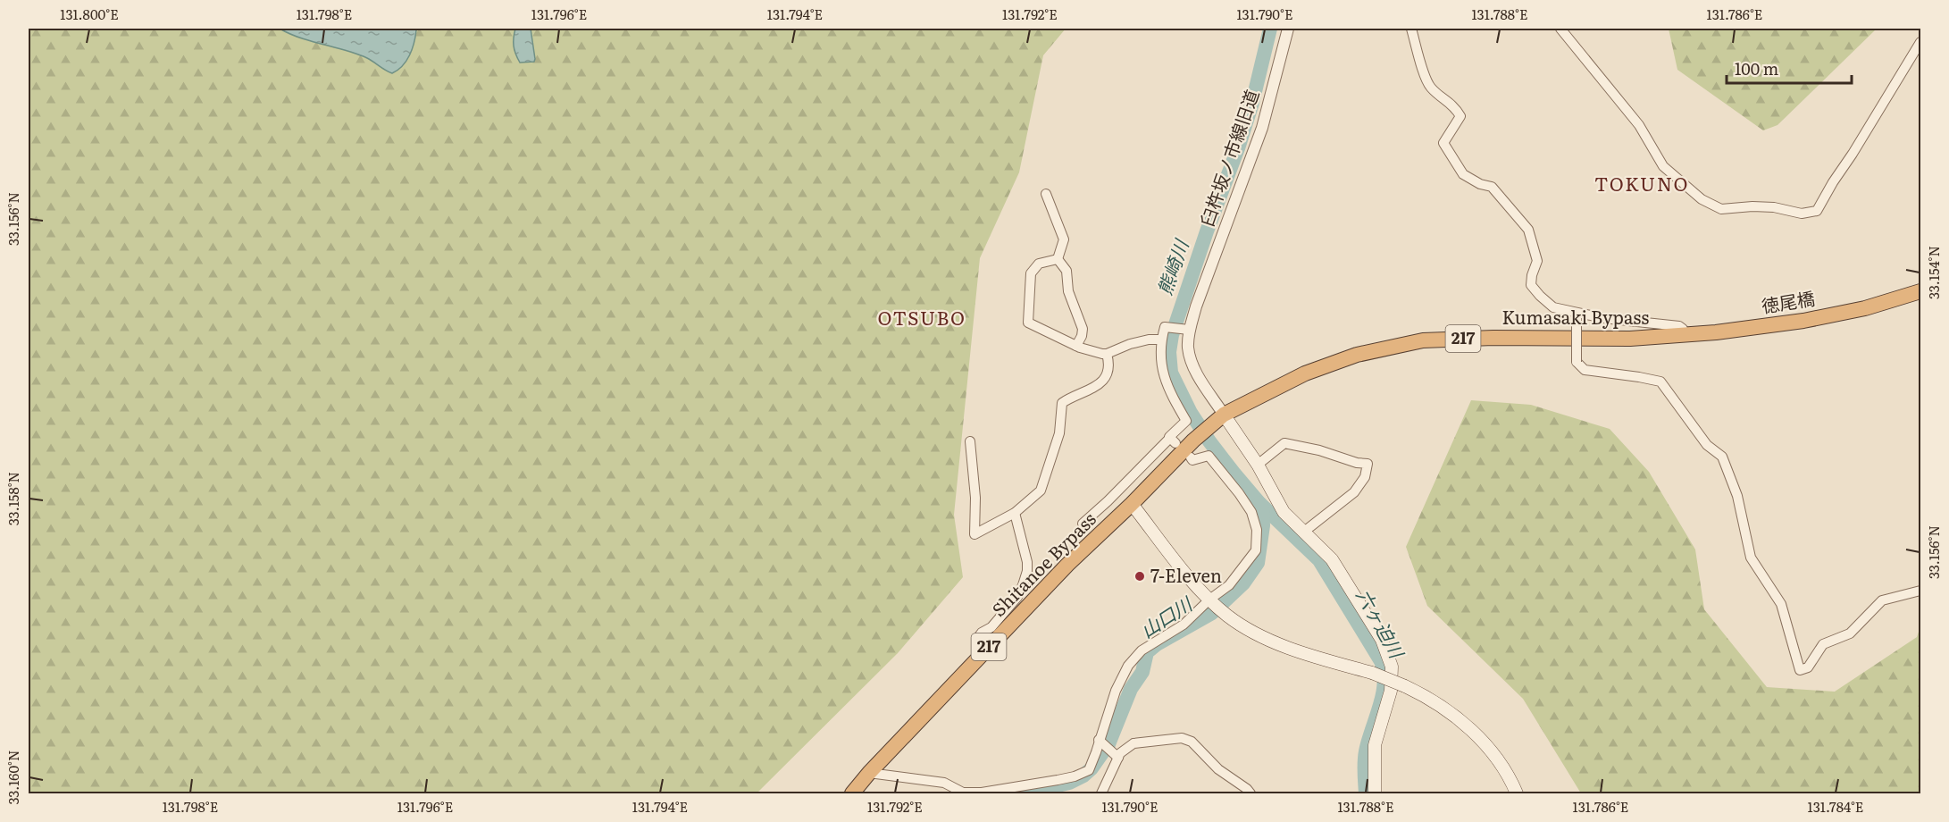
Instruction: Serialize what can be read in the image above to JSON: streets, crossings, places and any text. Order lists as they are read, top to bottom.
{
  "streets": {
    "highway": [
      "徳尾橋",
      "Kumasaki Bypass",
      "217",
      "Shitanoe Bypass"
    ],
    "street": ["臼杵坂ノ市線旧道"]
  },
  "crossings": [
    ["臼杵坂ノ市線旧道", "Kumasaki Bypass"],
    ["臼杵坂ノ市線旧道", "Shitanoe Bypass"],
    ["徳尾橋", "Kumasaki Bypass"],
    ["Kumasaki Bypass", "Shitanoe Bypass"]
  ],
  "districts": ["TOKUNO", "OTSUBO"],
  "water": ["熊崎川", "山口川", "六ヶ迫川"],
  "places": ["7-Eleven"],
  "scale_bar": "100 m",
  "coordinates": [
    "131.800°E",
    "131.798°E",
    "131.796°E",
    "131.794°E",
    "131.792°E",
    "131.790°E",
    "131.788°E",
    "131.786°E",
    "33.156°N",
    "33.154°N",
    "33.158°N",
    "33.160°N",
    "131.784°E"
  ]
}
